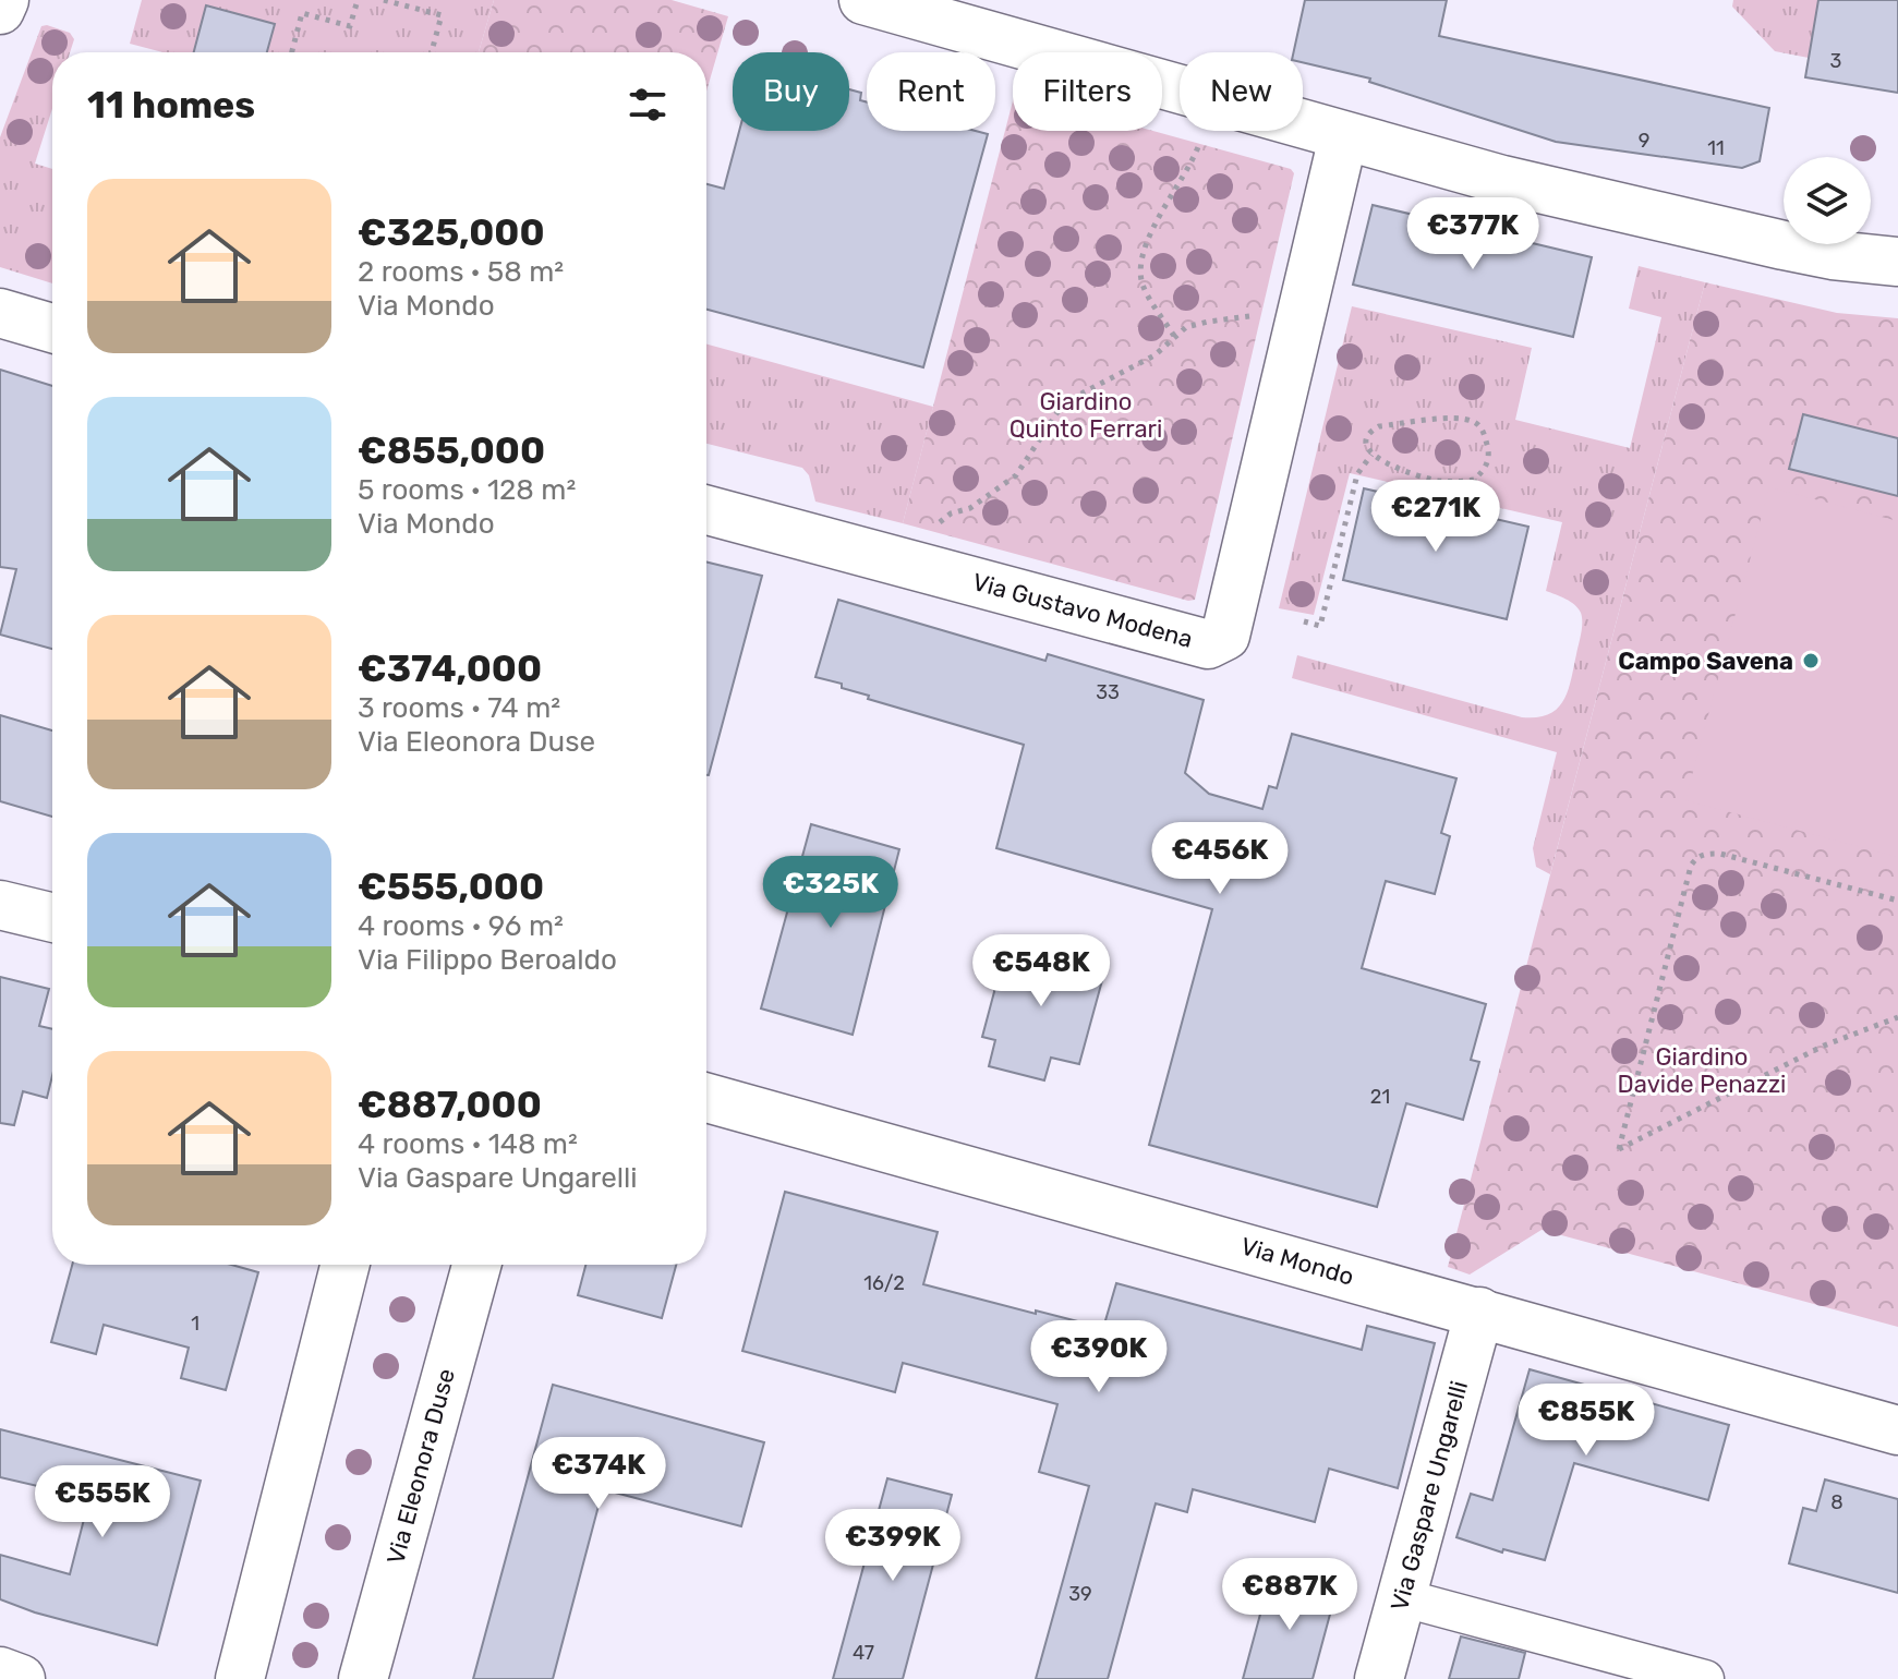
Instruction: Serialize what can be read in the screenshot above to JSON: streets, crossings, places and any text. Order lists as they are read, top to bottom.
{
  "streets": {
    "street": [
      "Via Gustavo Modena",
      "Via Mondo",
      "Via Eleonora Duse",
      "Via Gaspare Ungarelli"
    ]
  },
  "crossings": [
    ["Via Mondo", "Via Gaspare Ungarelli"]
  ],
  "parks": ["Giardino Quinto Ferrari", "Giardino Davide Penazzi"],
  "places": ["Campo Savena"],
  "house_numbers": [
    "3",
    "9",
    "11",
    "33",
    "21",
    "16/2",
    "1",
    "8",
    "39",
    "47"
  ],
  "page": {
    "chip": [
      "Buy",
      "Rent",
      "Filters",
      "New"
    ],
    "heading": "11 homes",
    "list": [
      {
        "name": "€325,000",
        "note": "2 rooms · 58 m² · Via Mondo"
      },
      {
        "name": "€855,000",
        "note": "5 rooms · 128 m² · Via Mondo"
      },
      {
        "name": "€374,000",
        "note": "3 rooms · 74 m² · Via Eleonora Duse"
      },
      {
        "name": "€555,000",
        "note": "4 rooms · 96 m² · Via Filippo Beroaldo"
      },
      {
        "name": "€887,000",
        "note": "4 rooms · 148 m² · Via Gaspare Ungarelli"
      }
    ],
    "price": [
      "€377K",
      "€271K",
      "€456K",
      "€325K",
      "€548K",
      "€390K",
      "€855K",
      "€374K",
      "€555K",
      "€399K",
      "€887K"
    ]
  }
}
